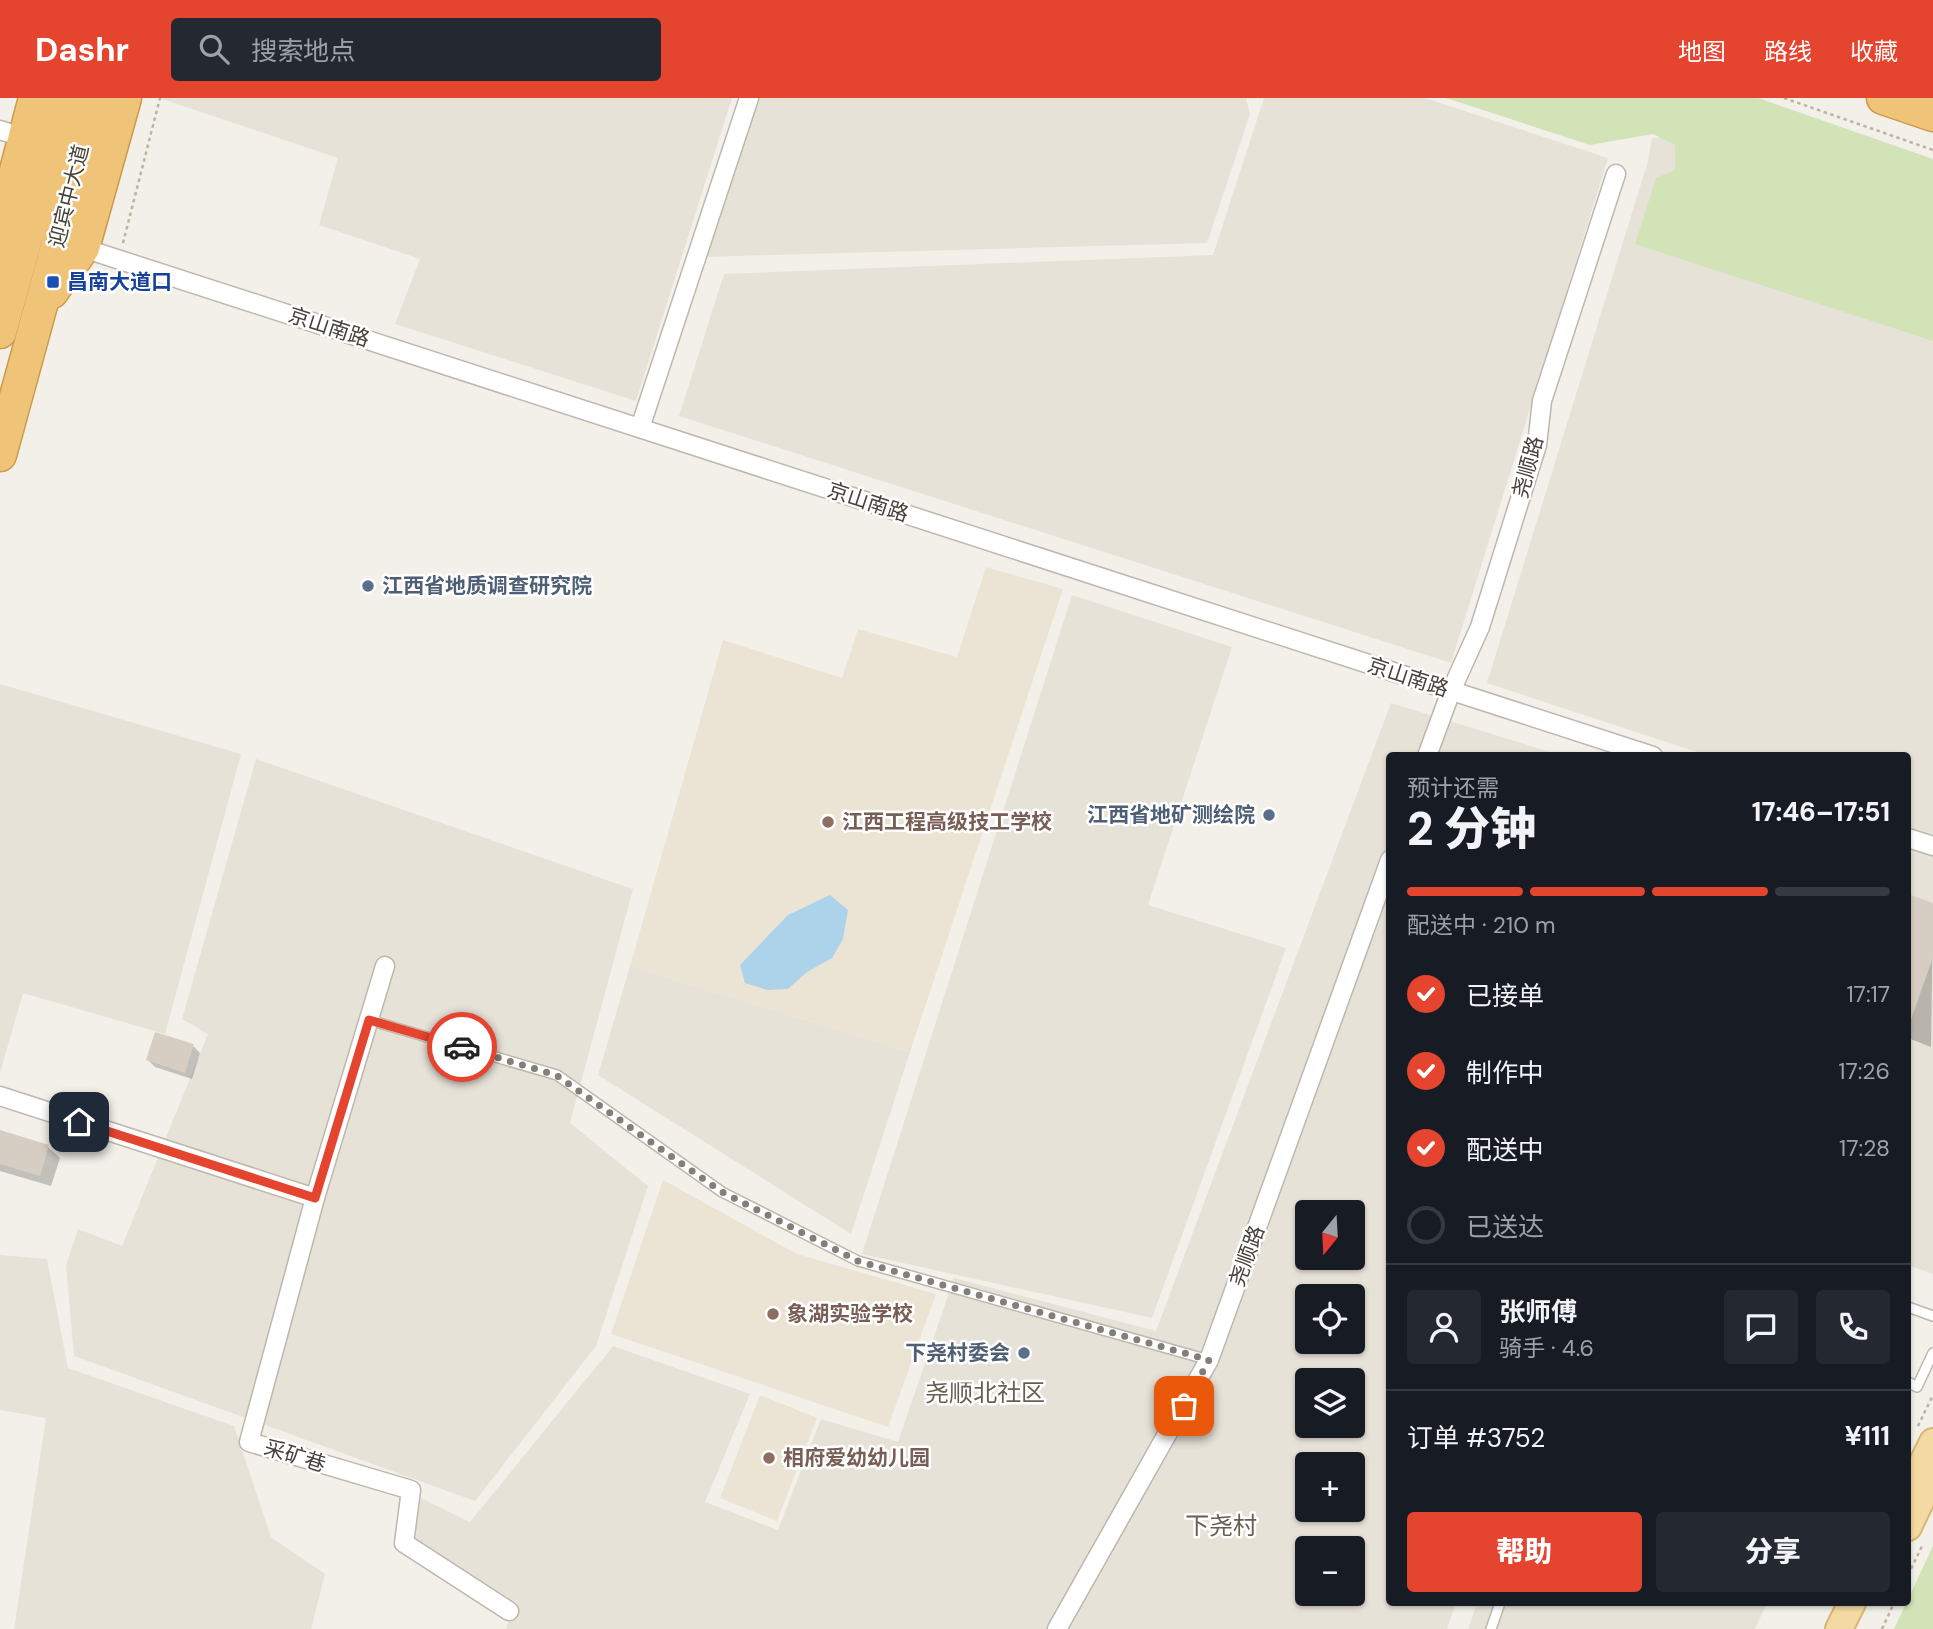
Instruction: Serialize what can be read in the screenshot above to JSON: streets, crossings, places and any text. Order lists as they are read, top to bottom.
{
  "streets": {
    "highway": ["迎宾中大道"],
    "street": ["京山南路", "尧顺路", "采矿巷"]
  },
  "crossings": [
    ["京山南路", "尧顺路"]
  ],
  "districts": ["尧顺北社区", "下尧村"],
  "places": {
    "transit": ["昌南大道口"],
    "other": [
      "江西省地质调查研究院",
      "江西省地矿测绘院",
      "江西工程高级技工学校",
      "象湖实验学校",
      "下尧村委会",
      "相府爱幼幼儿园"
    ]
  },
  "north": "bottom",
  "page": {
    "header": "Dashr",
    "search": "搜索地点",
    "nav": ["地图", "路线", "收藏"],
    "heading": ["2 分钟", "预计还需", "17:46–17:51"],
    "panel": [
      "张师傅",
      "骑手 · 4.6",
      "订单 #3752",
      "¥111"
    ],
    "bar": "配送中 · 210 m",
    "list": [
      ["已接单", "17:17"],
      ["制作中", "17:26"],
      ["配送中", "17:28"],
      "已送达"
    ],
    "map_buttons": ["+", "−"],
    "buttons": ["帮助", "分享"]
  }
}
